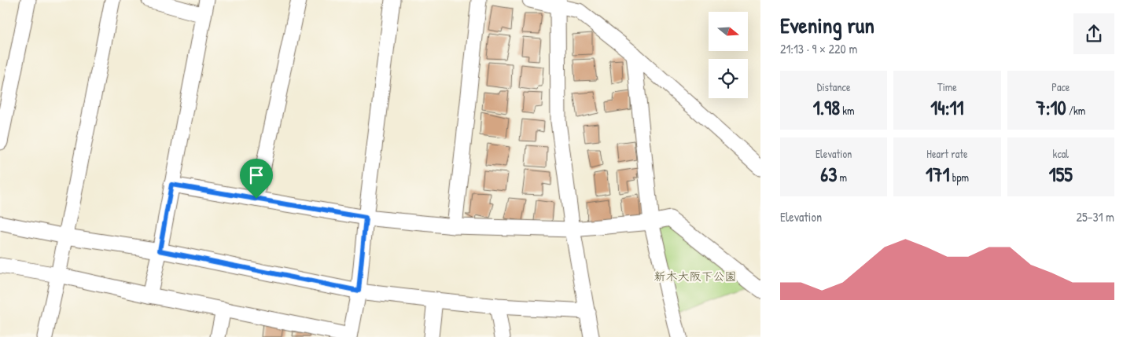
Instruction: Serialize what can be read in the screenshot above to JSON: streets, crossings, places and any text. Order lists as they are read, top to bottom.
{
  "parks": ["新木大阪下公園"],
  "north": "right",
  "page": {
    "heading": ["Evening run", "21:13 · 9 × 220 m"],
    "stats": [
      ["Distance", "1.98 km"],
      ["Time", "14:11"],
      ["Pace", "7:10 /km"],
      ["Elevation", "63 m"],
      ["Heart rate", "171 bpm"],
      ["kcal", "155"]
    ],
    "chart": ["Elevation", "25–31 m"]
  }
}
